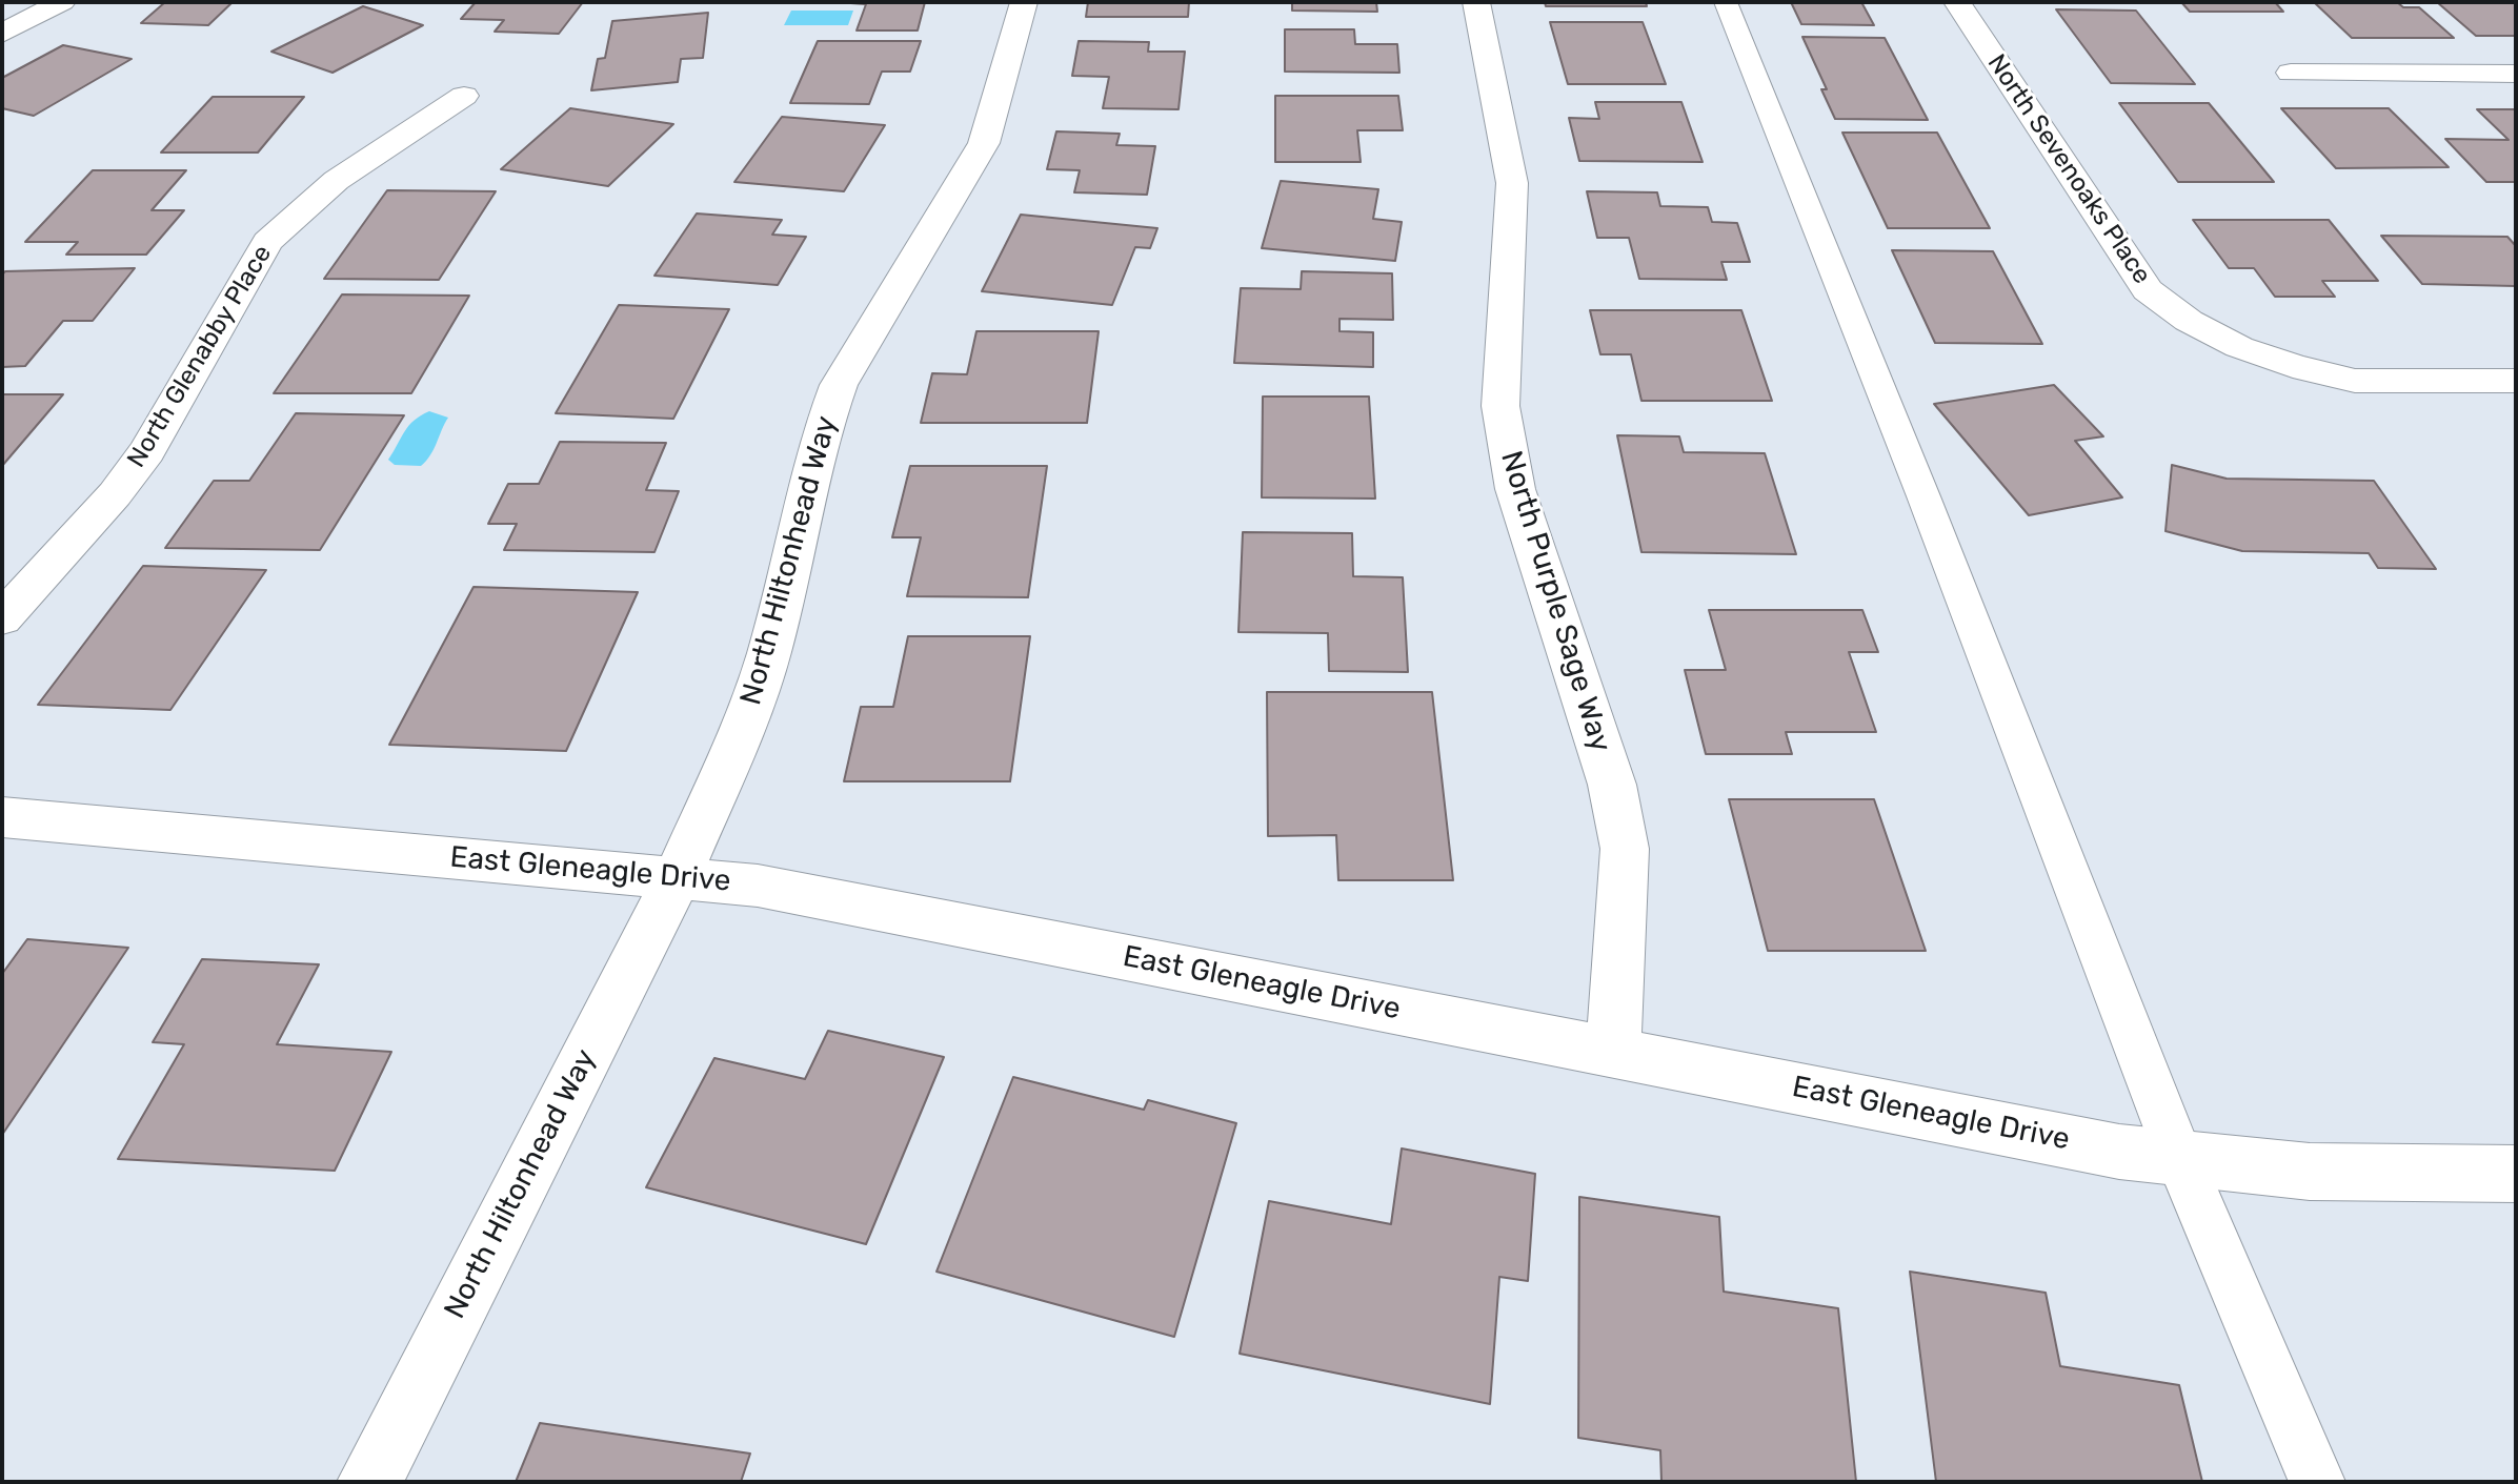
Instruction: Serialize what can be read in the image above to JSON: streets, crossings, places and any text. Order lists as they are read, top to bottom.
{
  "streets": {
    "street": [
      "North Sevenoaks Place",
      "North Glenabby Place",
      "North Hiltonhead Way",
      "North Purple Sage Way",
      "East Gleneagle Drive"
    ]
  },
  "crossings": [
    ["North Hiltonhead Way", "East Gleneagle Drive"],
    ["North Purple Sage Way", "East Gleneagle Drive"]
  ]
}
